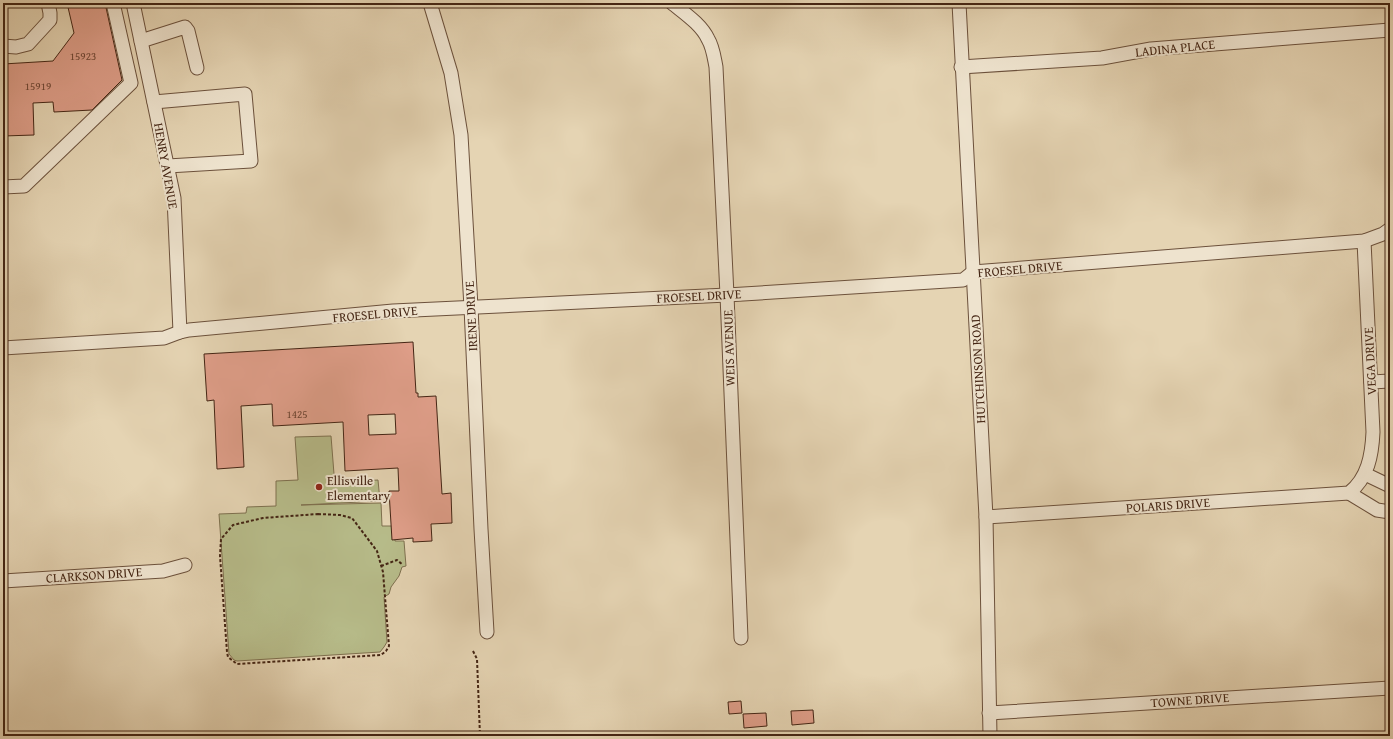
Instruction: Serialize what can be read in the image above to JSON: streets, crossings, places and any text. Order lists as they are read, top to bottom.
{
  "streets": {
    "street": [
      "LADINA PLACE",
      "HENRY AVENUE",
      "FROESEL DRIVE",
      "IRENE DRIVE",
      "WEIS AVENUE",
      "VEGA DRIVE",
      "HUTCHINSON ROAD",
      "POLARIS DRIVE",
      "CLARKSON DRIVE",
      "TOWNE DRIVE"
    ]
  },
  "crossings": [
    ["LADINA PLACE", "HUTCHINSON ROAD"],
    ["HENRY AVENUE", "FROESEL DRIVE"],
    ["FROESEL DRIVE", "IRENE DRIVE"],
    ["FROESEL DRIVE", "WEIS AVENUE"],
    ["FROESEL DRIVE", "VEGA DRIVE"],
    ["FROESEL DRIVE", "HUTCHINSON ROAD"],
    ["HUTCHINSON ROAD", "POLARIS DRIVE"],
    ["HUTCHINSON ROAD", "TOWNE DRIVE"]
  ],
  "places": ["Ellisville Elementary"],
  "house_numbers": ["15923", "15919", "1425"]
}
